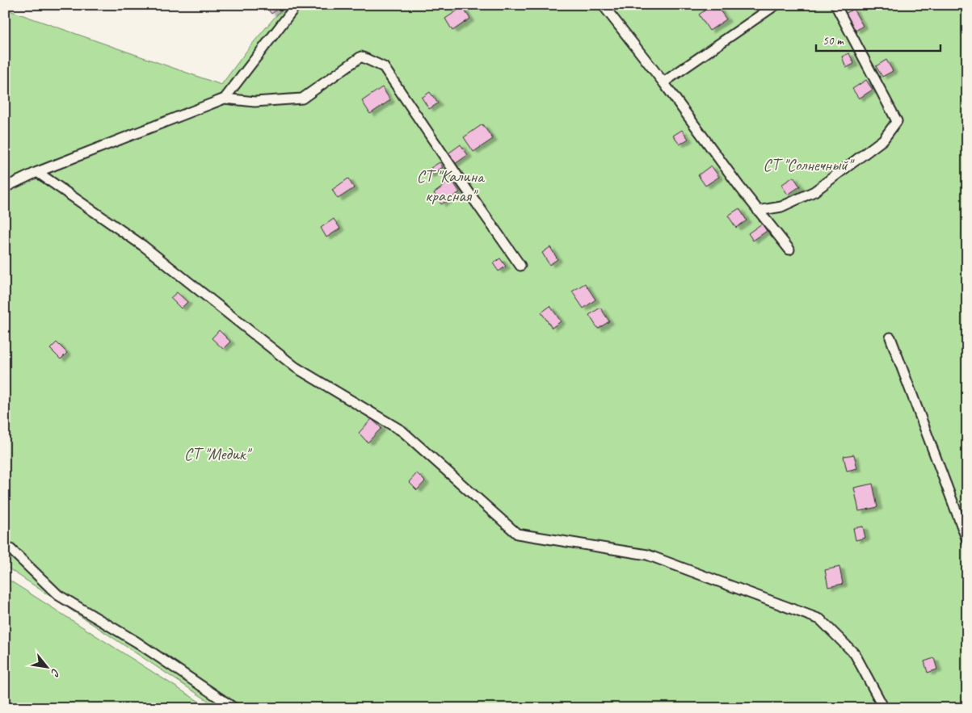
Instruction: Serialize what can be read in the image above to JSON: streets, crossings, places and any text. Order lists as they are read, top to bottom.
{
  "parks": ["СТ \"Солнечный\"", "СТ \"Калина красная\"", "СТ \"Медик\""],
  "scale_bar": "50 m",
  "north": "bottom right"
}
